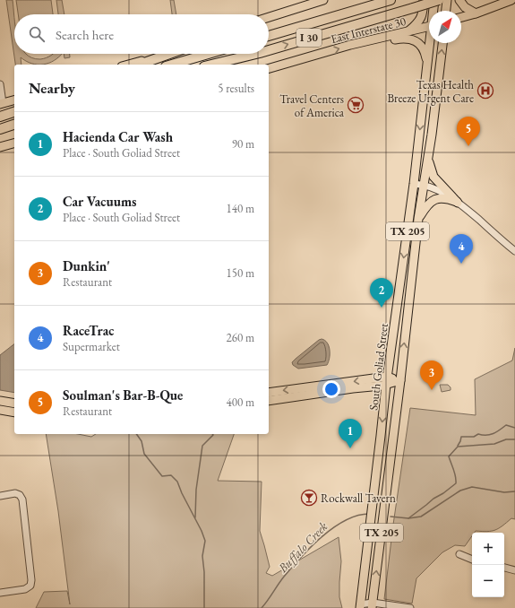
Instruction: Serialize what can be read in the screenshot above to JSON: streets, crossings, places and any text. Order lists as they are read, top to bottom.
{
  "streets": {
    "highway": ["I 30"],
    "main road": ["East Interstate 30", "TX 205", "South Goliad Street"]
  },
  "water": ["Buffalo Creek"],
  "places": {
    "hospital": ["Texas Health Breeze Urgent Care"],
    "supermarket": ["Travel Centers of America"],
    "bar": ["Rockwall Tavern"]
  },
  "north": "top right",
  "page": {
    "search": "Search here",
    "heading": ["Nearby", "5 results"],
    "list": [
      {
        "mark": "1",
        "name": "Hacienda Car Wash",
        "note": "Place · South Goliad Street",
        "value": "90 m"
      },
      {
        "mark": "2",
        "name": "Car Vacuums",
        "note": "Place · South Goliad Street",
        "value": "140 m"
      },
      {
        "mark": "3",
        "name": "Dunkin'",
        "note": "Restaurant",
        "value": "150 m"
      },
      {
        "mark": "4",
        "name": "RaceTrac",
        "note": "Supermarket",
        "value": "260 m"
      },
      {
        "mark": "5",
        "name": "Soulman's Bar-B-Que",
        "note": "Restaurant",
        "value": "400 m"
      }
    ],
    "pins": [
      "5",
      "4",
      "2",
      "3",
      "1"
    ],
    "map_buttons": ["+", "−"]
  }
}
